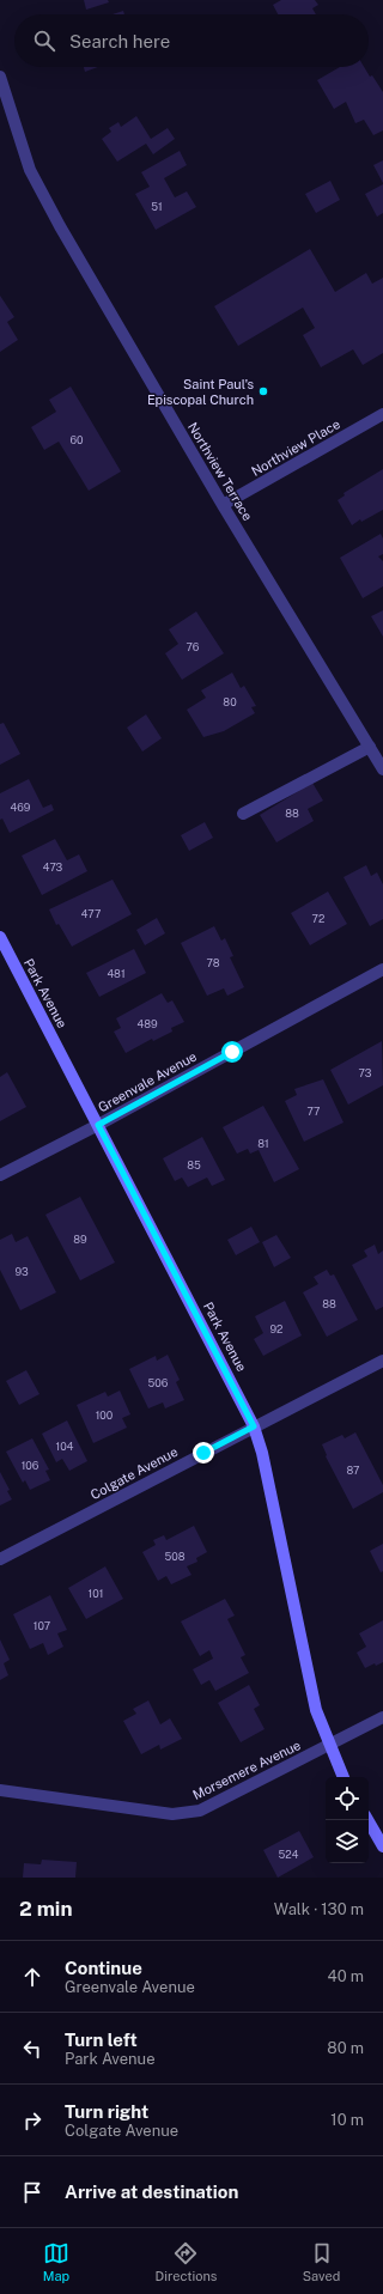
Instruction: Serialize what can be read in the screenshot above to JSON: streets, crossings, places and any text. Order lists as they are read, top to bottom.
{
  "streets": {
    "street": [
      "Northview Place",
      "Northview Terrace",
      "Park Avenue",
      "Greenvale Avenue",
      "Colgate Avenue",
      "Morsemere Avenue"
    ]
  },
  "crossings": [
    ["Northview Place", "Northview Terrace"],
    ["Park Avenue", "Greenvale Avenue"],
    ["Park Avenue", "Colgate Avenue"],
    ["Park Avenue", "Morsemere Avenue"]
  ],
  "places": ["Saint Paul's Episcopal Church"],
  "house_numbers": [
    "51",
    "60",
    "76",
    "80",
    "469",
    "88",
    "473",
    "477",
    "72",
    "78",
    "481",
    "489",
    "73",
    "77",
    "81",
    "85",
    "89",
    "93",
    "88",
    "92",
    "506",
    "100",
    "104",
    "106",
    "87",
    "508",
    "101",
    "107",
    "524"
  ],
  "page": {
    "search": "Search here",
    "heading": ["2 min", "Walk · 130 m"],
    "list": [
      ["Continue", "Greenvale Avenue", "40 m"],
      ["Turn left", "Park Avenue", "80 m"],
      ["Turn right", "Colgate Avenue", "10 m"],
      "Arrive at destination"
    ],
    "nav": ["Map", "Directions", "Saved"]
  }
}
